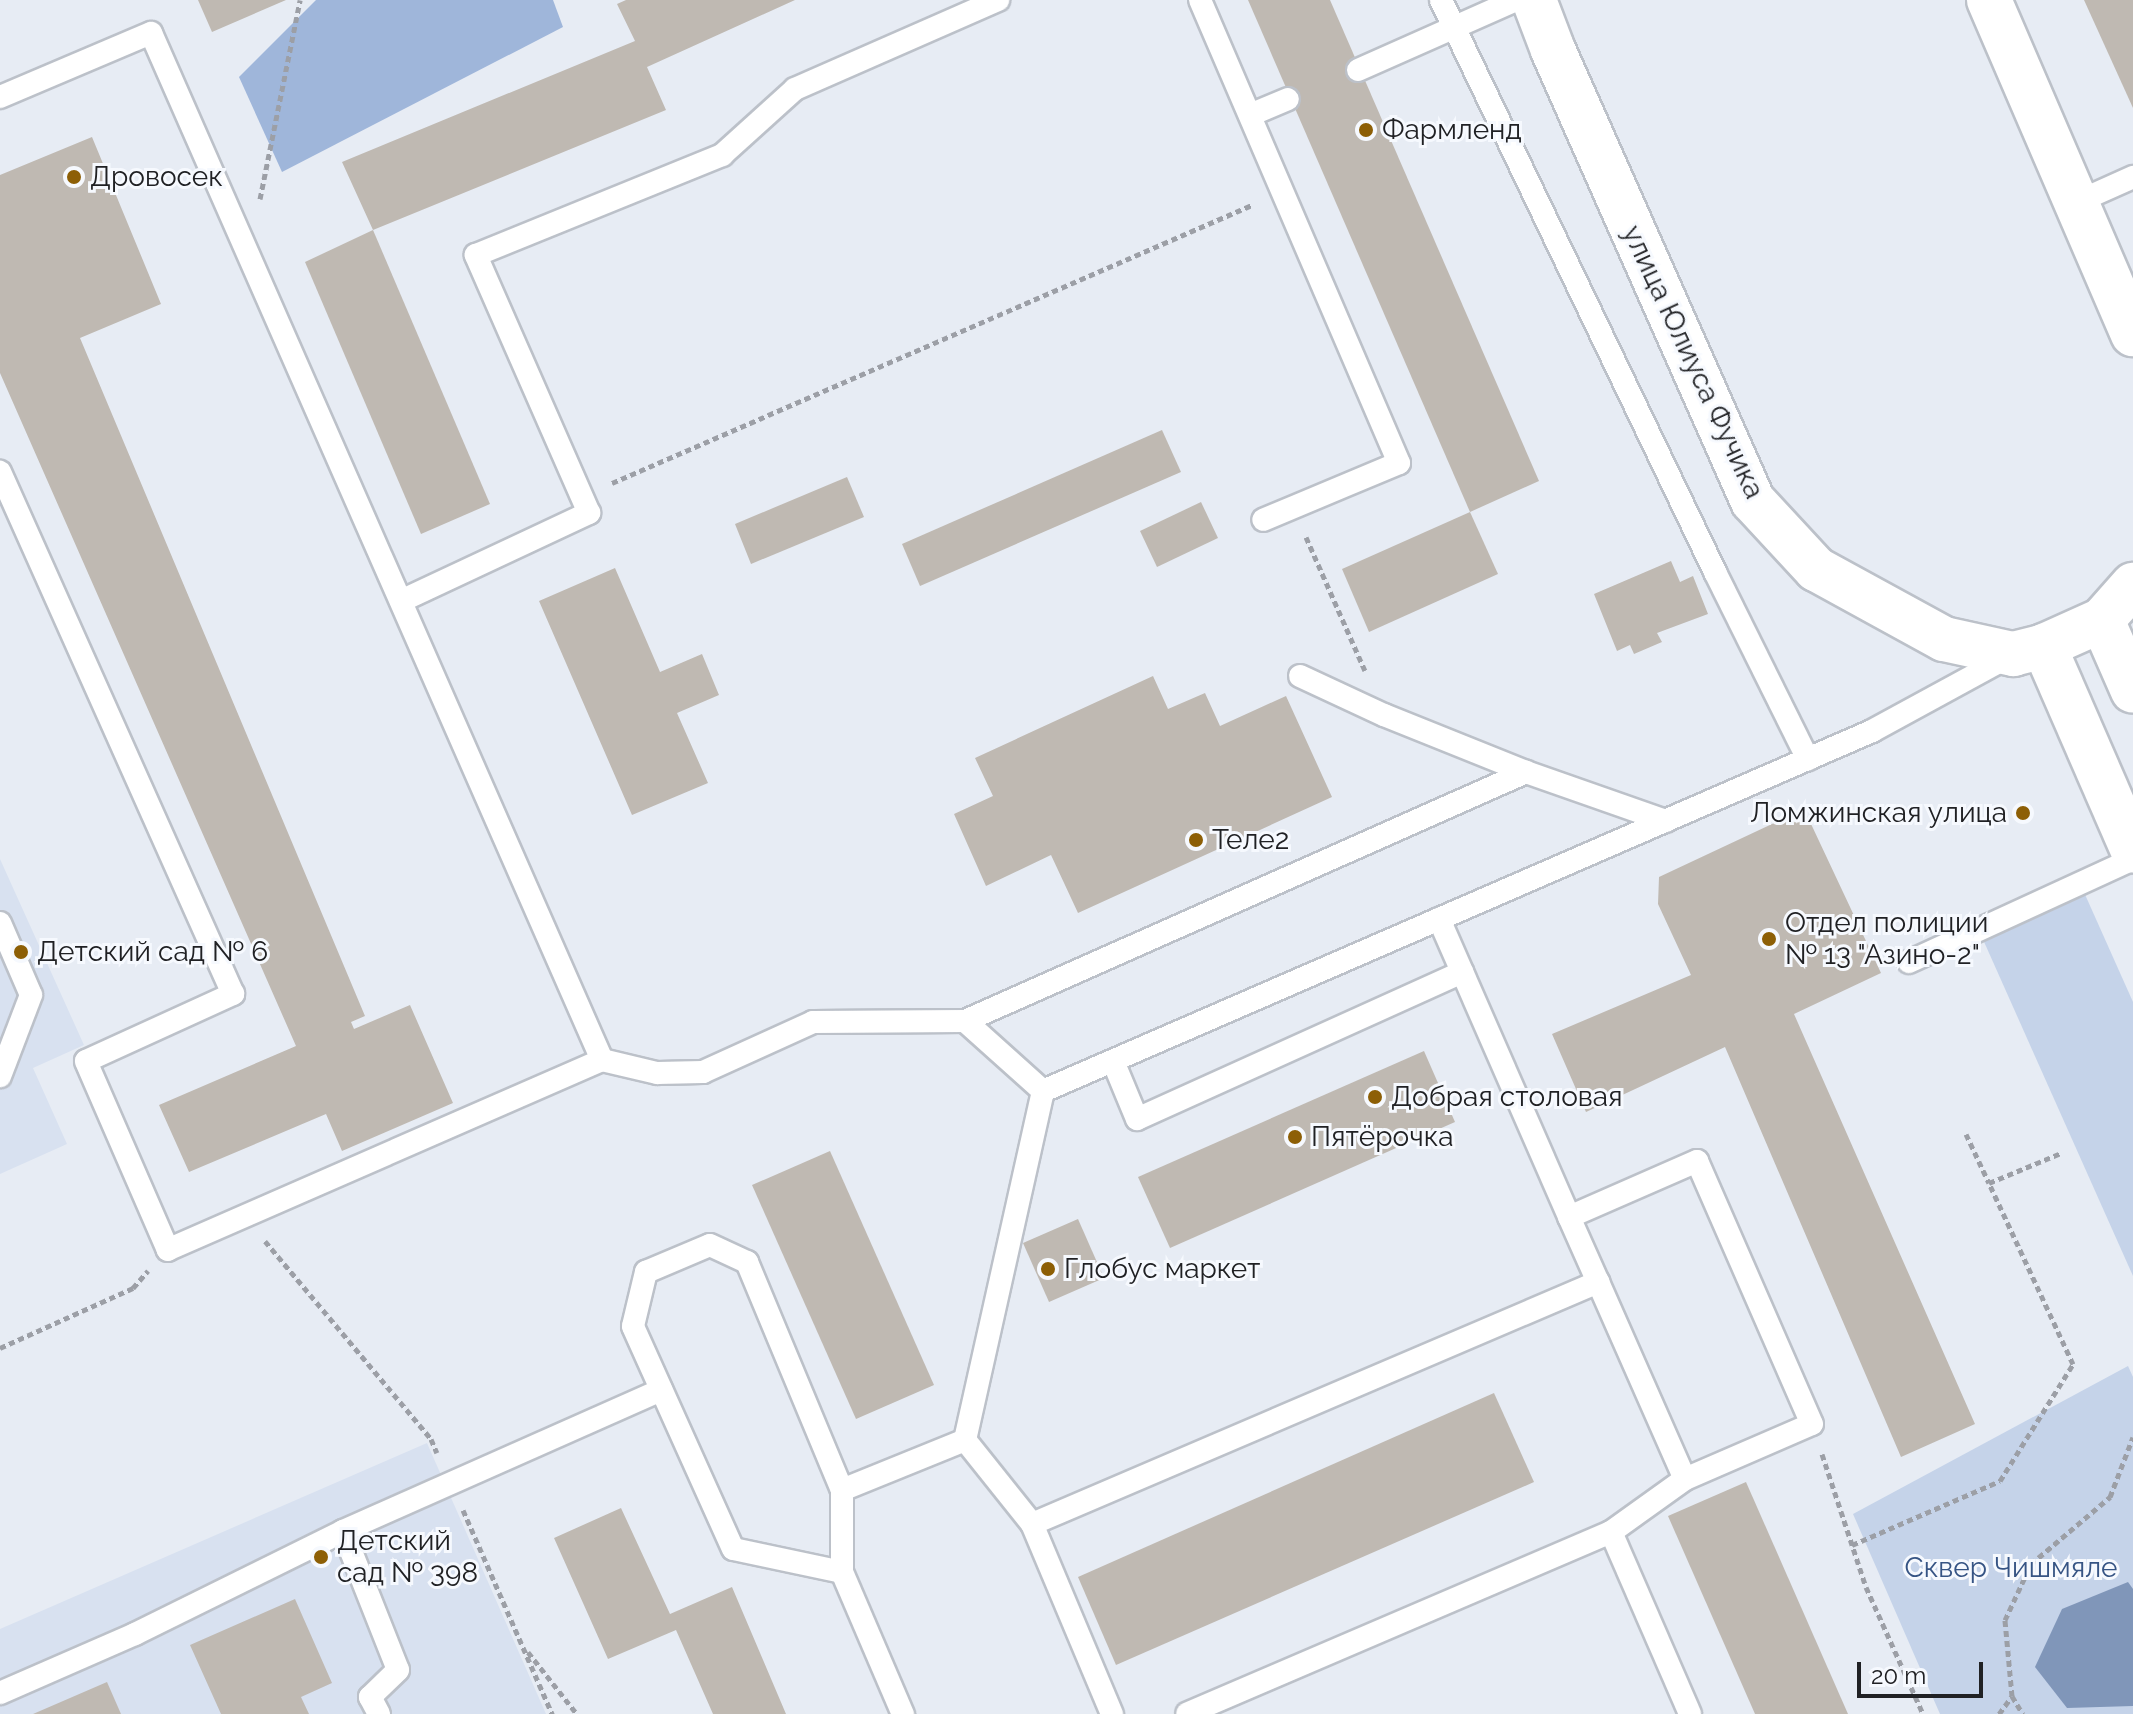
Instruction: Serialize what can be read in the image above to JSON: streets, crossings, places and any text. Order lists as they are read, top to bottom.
{
  "streets": {
    "main road": ["улица Юлиуса Фучика"]
  },
  "parks": ["Сквер Чишмяле"],
  "places": [
    "Фармленд",
    "Дровосек",
    "Ломжинская улица",
    "Теле2",
    "Отдел полиции № 13 \"Азино-2\"",
    "Детский сад № 6",
    "Добрая столовая",
    "Пятёрочка",
    "Глобус маркет",
    "Детский сад № 398"
  ],
  "scale_bar": "20 m"
}
